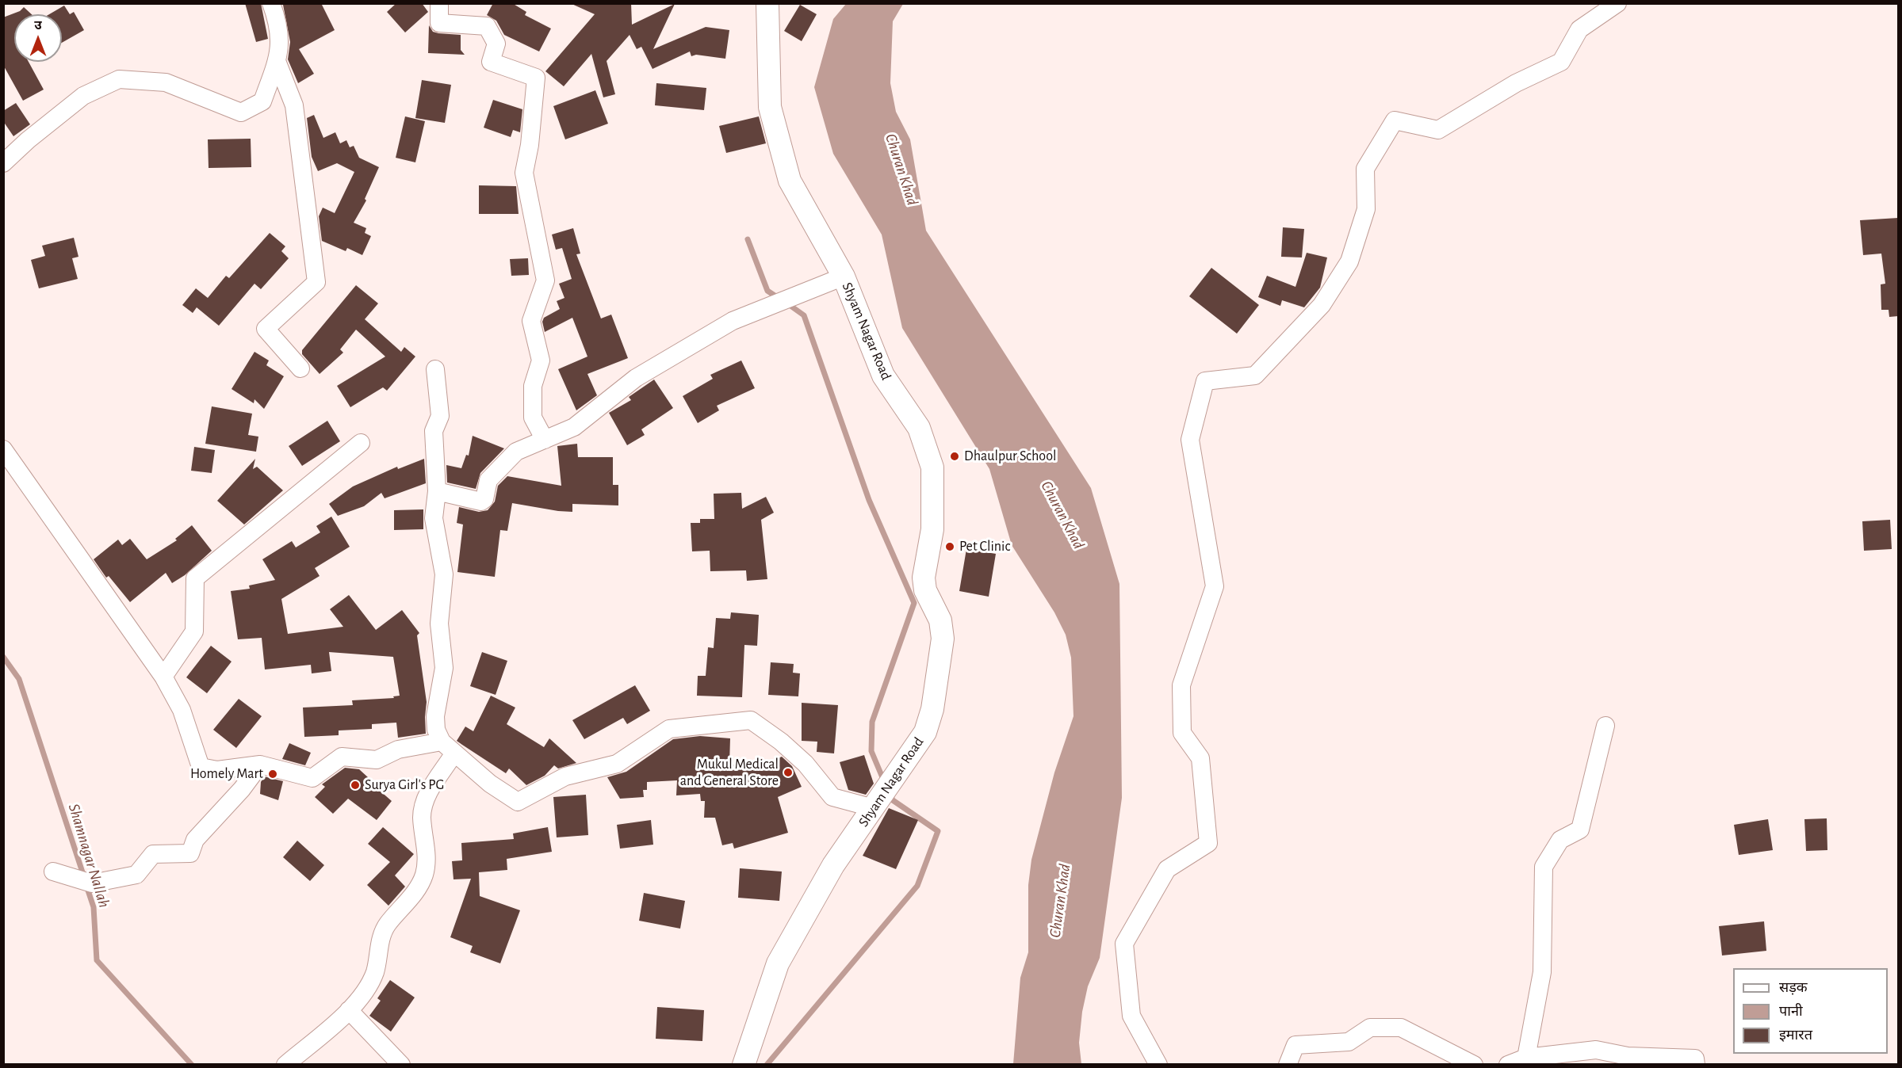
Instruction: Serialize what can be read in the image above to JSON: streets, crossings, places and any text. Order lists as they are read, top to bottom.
{
  "streets": {
    "street": ["Shyam Nagar Road"]
  },
  "water": ["Churan Khad", "Shamnagar Nallah"],
  "places": [
    "Dhaulpur School",
    "Pet Clinic",
    "Mukul Medical and General Store",
    "Homely Mart",
    "Surya Girl's PG"
  ],
  "legend": ["सड़क", "पानी", "इमारत"],
  "north": "top"
}
